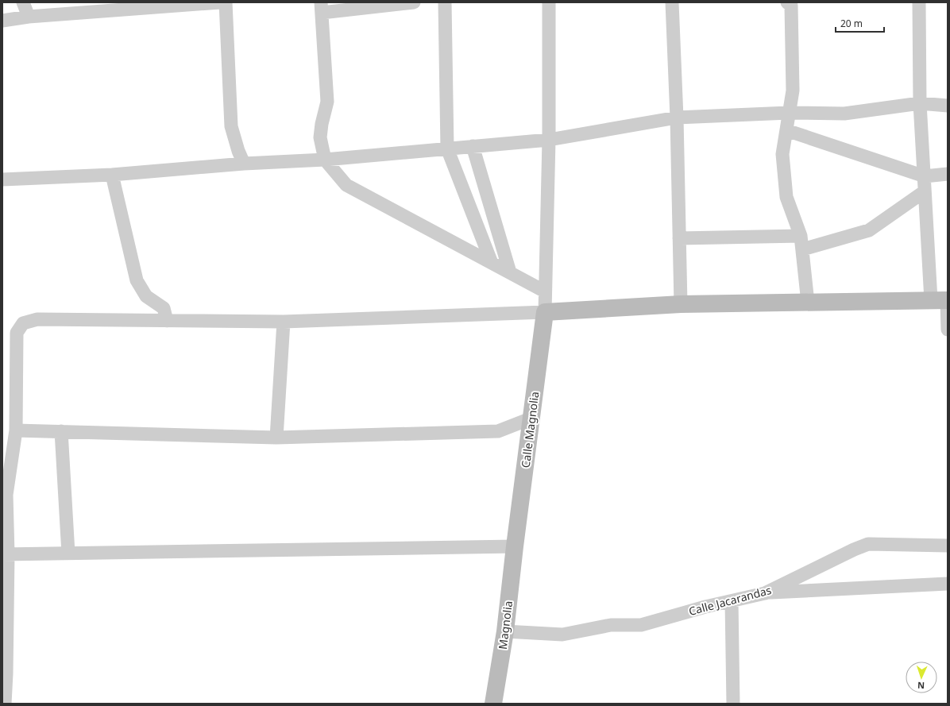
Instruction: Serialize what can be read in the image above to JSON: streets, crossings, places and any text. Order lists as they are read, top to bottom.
{
  "streets": {
    "street": ["Calle Magnolia", "Calle Jacarandas", "Magnolia"]
  },
  "crossings": [
    ["Calle Magnolia", "Magnolia"],
    ["Calle Jacarandas", "Magnolia"]
  ],
  "scale_bar": "20 m",
  "north": "bottom"
}
